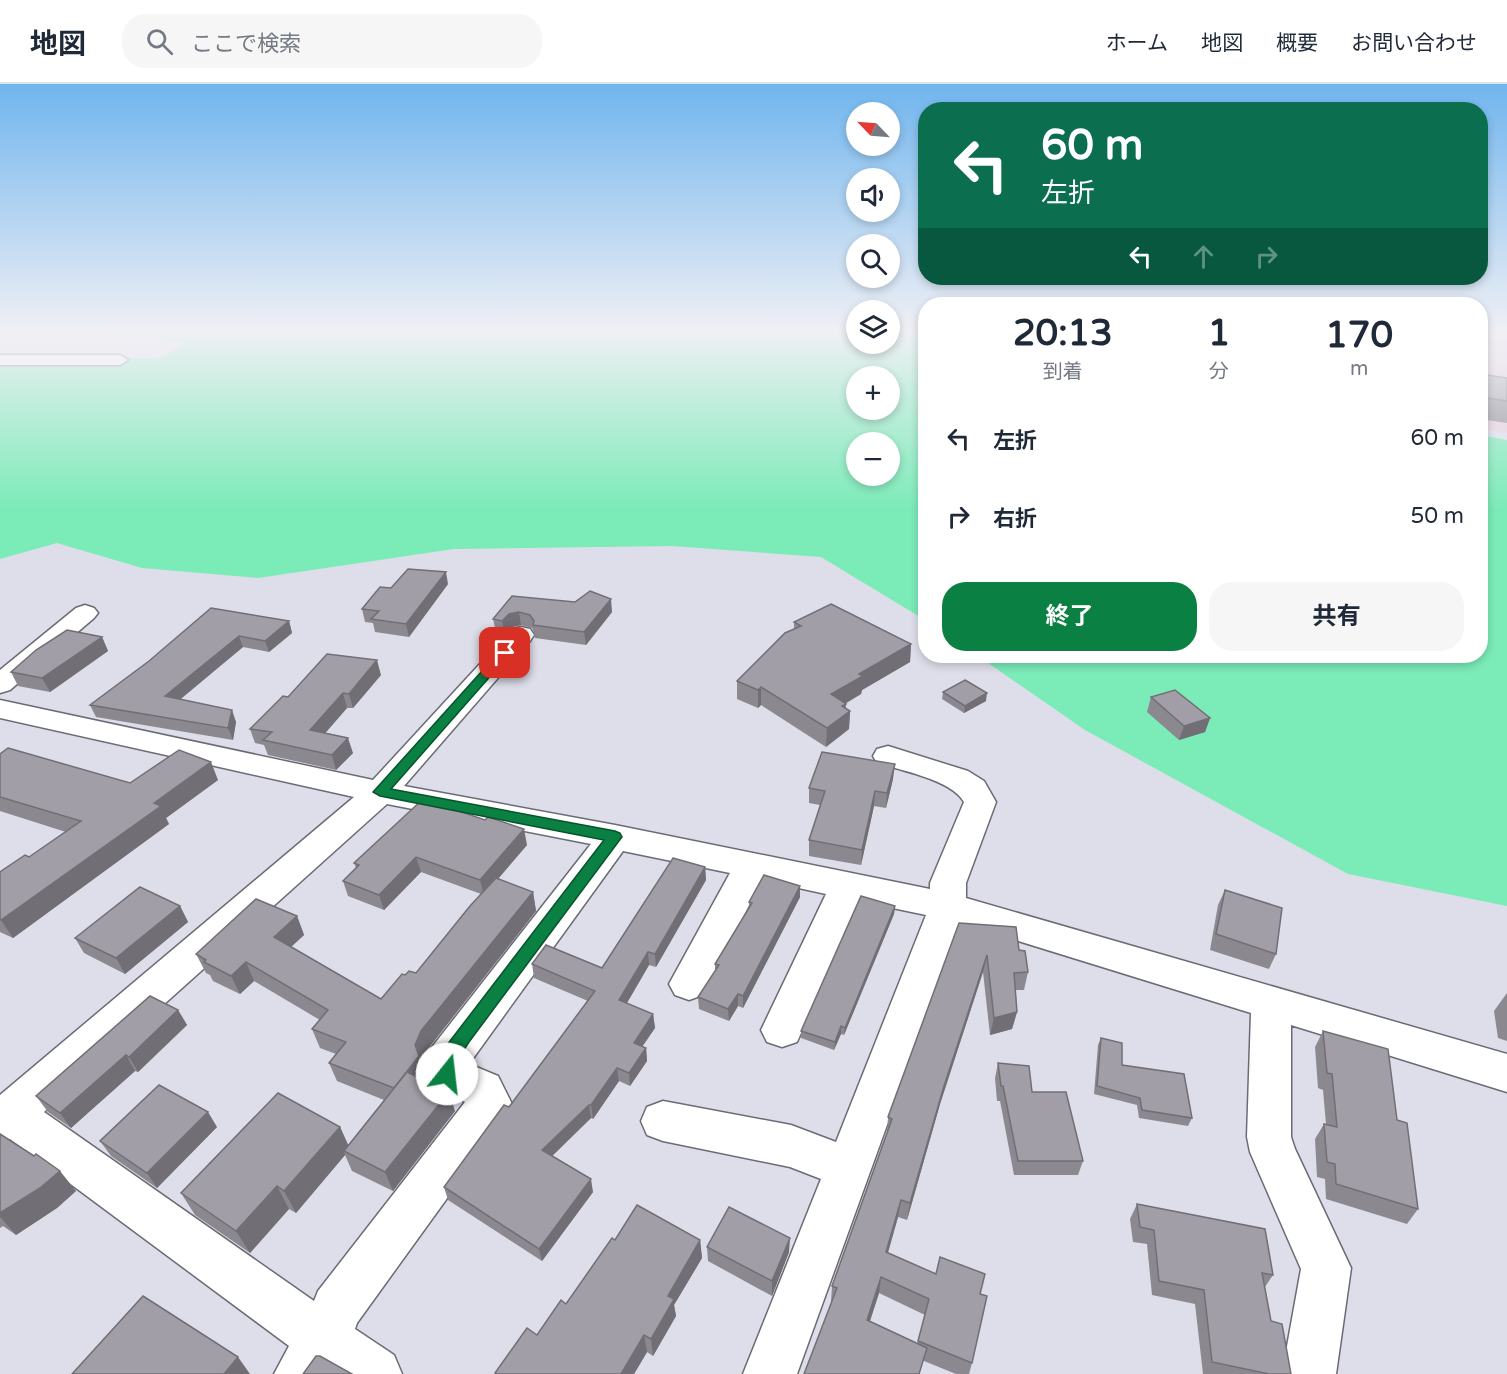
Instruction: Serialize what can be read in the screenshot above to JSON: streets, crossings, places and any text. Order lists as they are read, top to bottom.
{
  "north": "top left",
  "page": {
    "header": "地図",
    "search": "ここで検索",
    "nav": [
      "ホーム",
      "地図",
      "概要",
      "お問い合わせ"
    ],
    "map_buttons": ["+", "−"],
    "turn": ["60 m", "左折"],
    "eta": [
      "20:13",
      "到着",
      "1",
      "分",
      "170",
      "m"
    ],
    "list": [
      {
        "name": "左折",
        "value": "60 m"
      },
      {
        "name": "右折",
        "value": "50 m"
      }
    ],
    "buttons": ["終了", "共有"]
  }
}
